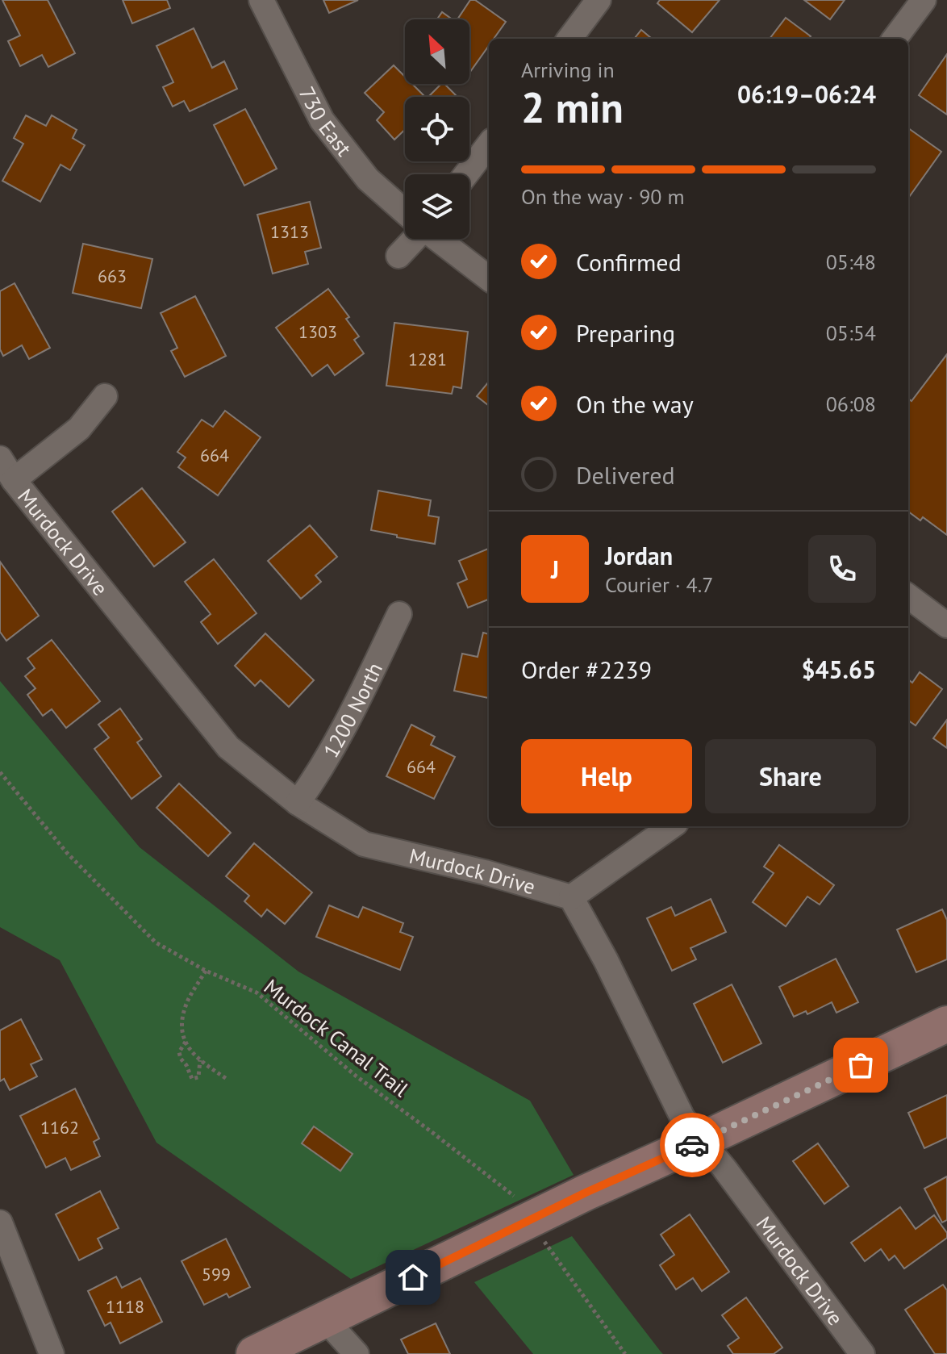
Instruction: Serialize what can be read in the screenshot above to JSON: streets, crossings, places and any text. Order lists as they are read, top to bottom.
{
  "streets": {
    "street": ["730 East", "Murdock Drive", "1200 North"],
    "path": ["Murdock Canal Trail"]
  },
  "crossings": [
    ["Murdock Drive", "1200 North"]
  ],
  "house_numbers": [
    "1313",
    "663",
    "1303",
    "1281",
    "664",
    "664",
    "1162",
    "599",
    "1118"
  ],
  "north": "top left",
  "page": {
    "heading": ["2 min", "Arriving in", "06:19–06:24"],
    "panel": [
      "Jordan",
      "Courier · 4.7",
      "Order #2239",
      "$45.65"
    ],
    "bar": "On the way · 90 m",
    "list": [
      ["Confirmed", "05:48"],
      ["Preparing", "05:54"],
      ["On the way", "06:08"],
      "Delivered"
    ],
    "round": "J",
    "buttons": ["Help", "Share"]
  }
}
